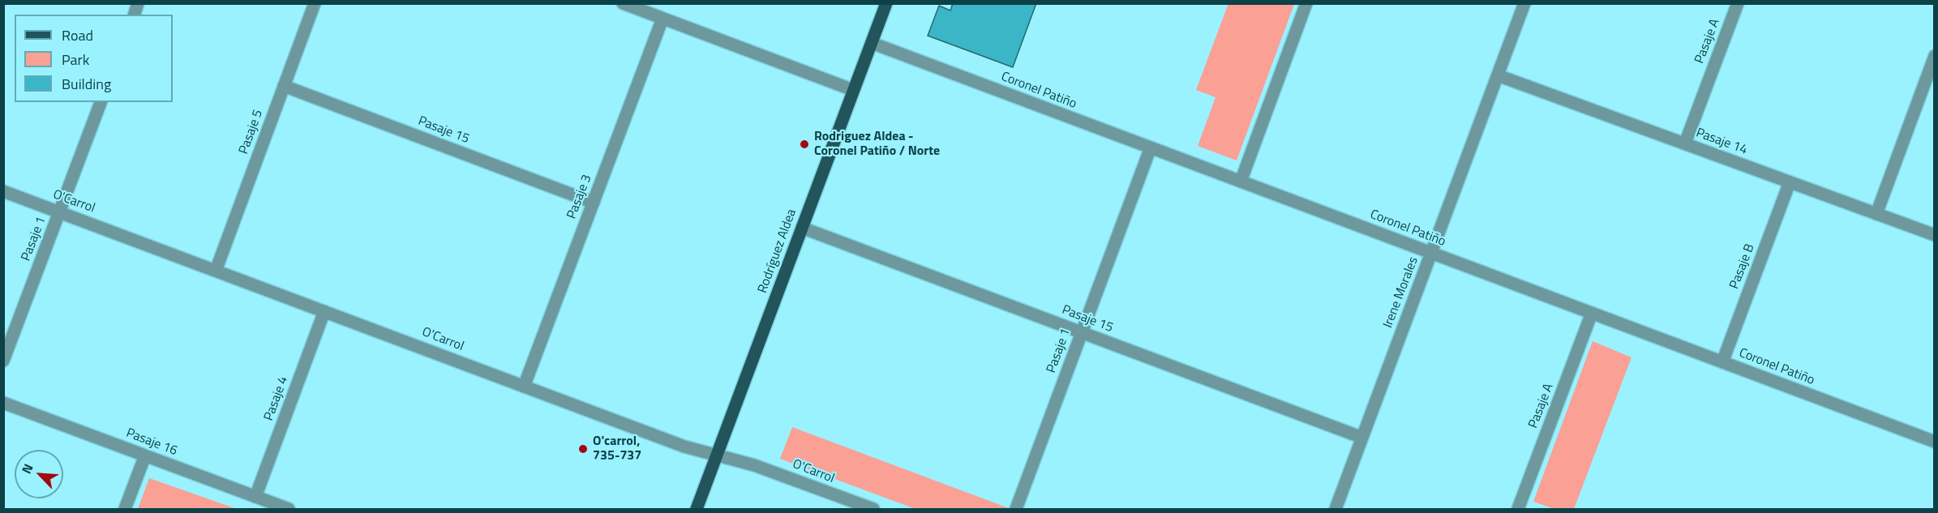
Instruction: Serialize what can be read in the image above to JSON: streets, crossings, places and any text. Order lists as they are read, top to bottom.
{
  "streets": {
    "main road": ["Rodríguez Aldea"],
    "street": [
      "Pasaje A",
      "Coronel Patiño",
      "Pasaje 15",
      "Pasaje 5",
      "Pasaje 14",
      "Pasaje 3",
      "O'Carrol",
      "Pasaje 1",
      "Pasaje B",
      "Irene Morales",
      "Pasaje 4",
      "Pasaje 16"
    ]
  },
  "crossings": [
    ["Pasaje A", "Coronel Patiño"],
    ["Pasaje A", "Pasaje 14"],
    ["Coronel Patiño", "Pasaje 1"],
    ["Coronel Patiño", "Rodríguez Aldea"],
    ["Coronel Patiño", "Pasaje B"],
    ["Coronel Patiño", "Irene Morales"],
    ["Pasaje 15", "Pasaje 5"],
    ["Pasaje 15", "Pasaje 3"],
    ["Pasaje 15", "Pasaje 1"],
    ["Pasaje 15", "Rodríguez Aldea"],
    ["Pasaje 15", "Irene Morales"],
    ["Pasaje 5", "O'Carrol"],
    ["Pasaje 14", "Pasaje B"],
    ["Pasaje 14", "Irene Morales"],
    ["Pasaje 3", "O'Carrol"],
    ["O'Carrol", "Pasaje 1"],
    ["O'Carrol", "Rodríguez Aldea"],
    ["O'Carrol", "Pasaje 4"],
    ["Pasaje 4", "Pasaje 16"]
  ],
  "places": ["Rodriguez Aldea - Coronel Patiño / Norte", "O'carrol, 735-737"],
  "legend": ["Road", "Park", "Building"],
  "north": "top left"
}
